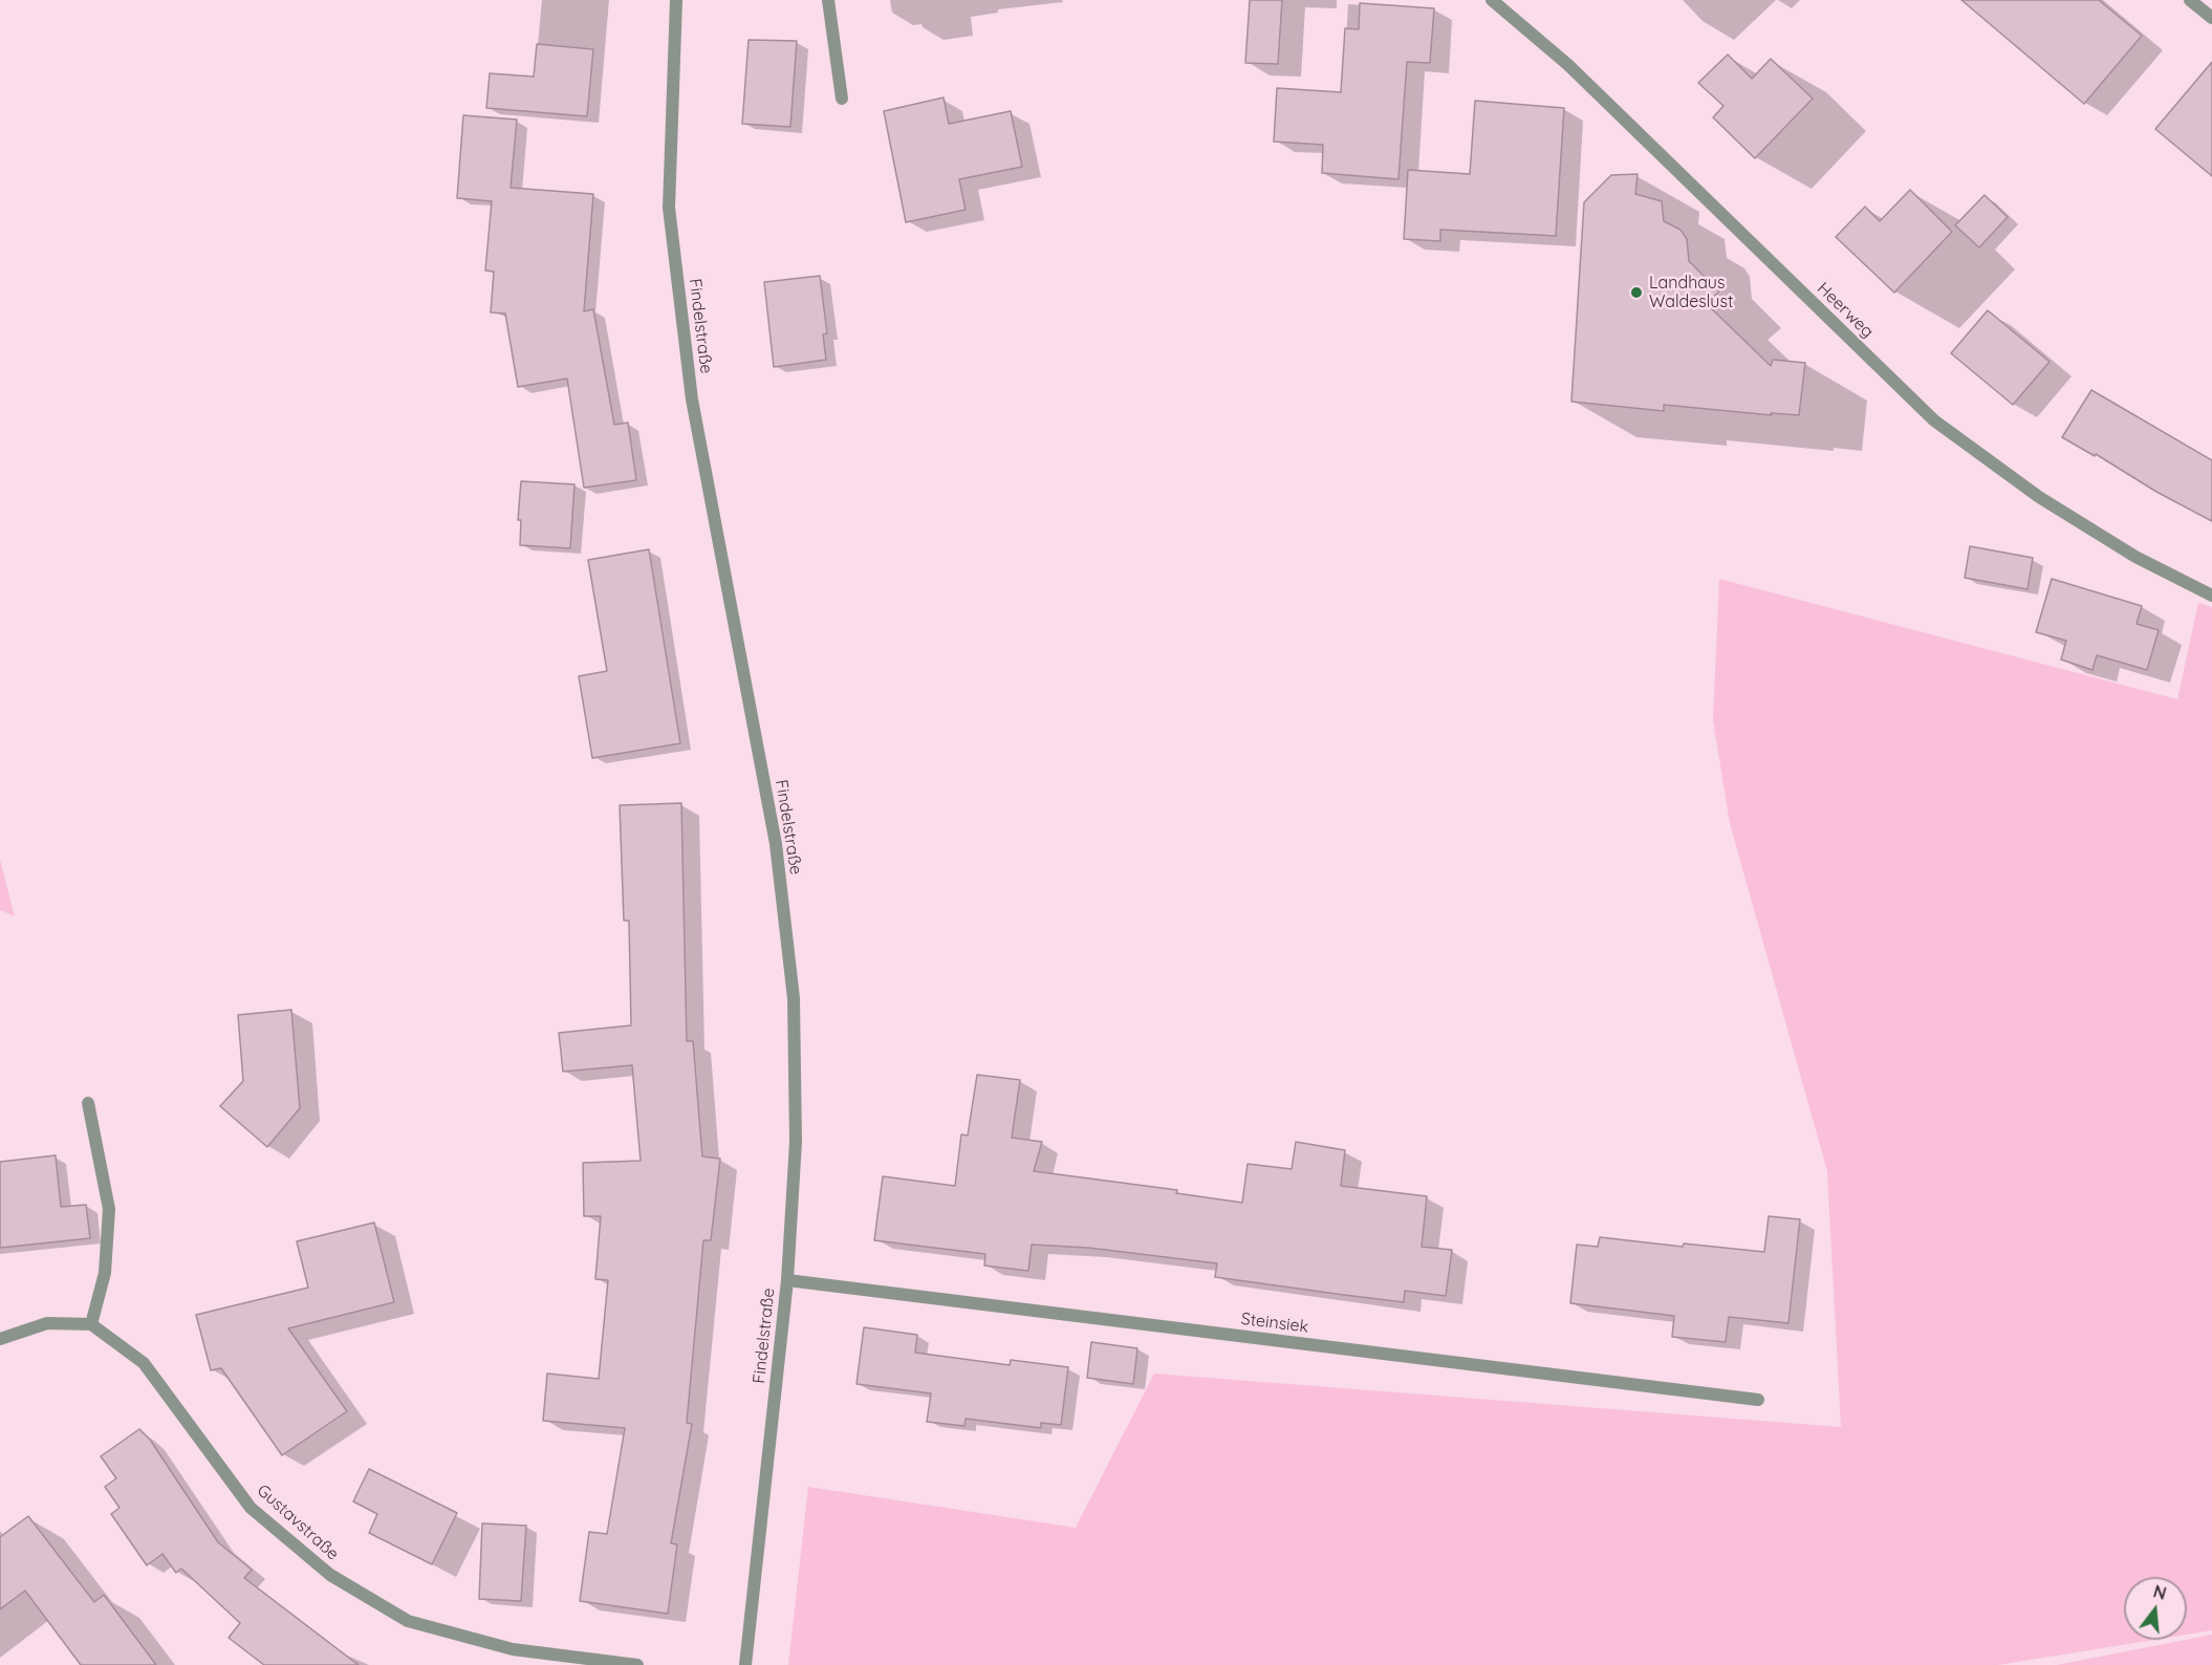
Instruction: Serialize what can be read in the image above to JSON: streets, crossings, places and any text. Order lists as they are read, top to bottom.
{
  "streets": {
    "street": [
      "Heerweg",
      "Findelstraße",
      "Steinsiek",
      "Gustavstraße"
    ]
  },
  "crossings": [
    ["Findelstraße", "Steinsiek"]
  ],
  "places": ["Landhaus Waldeslust"],
  "north": "top"
}
